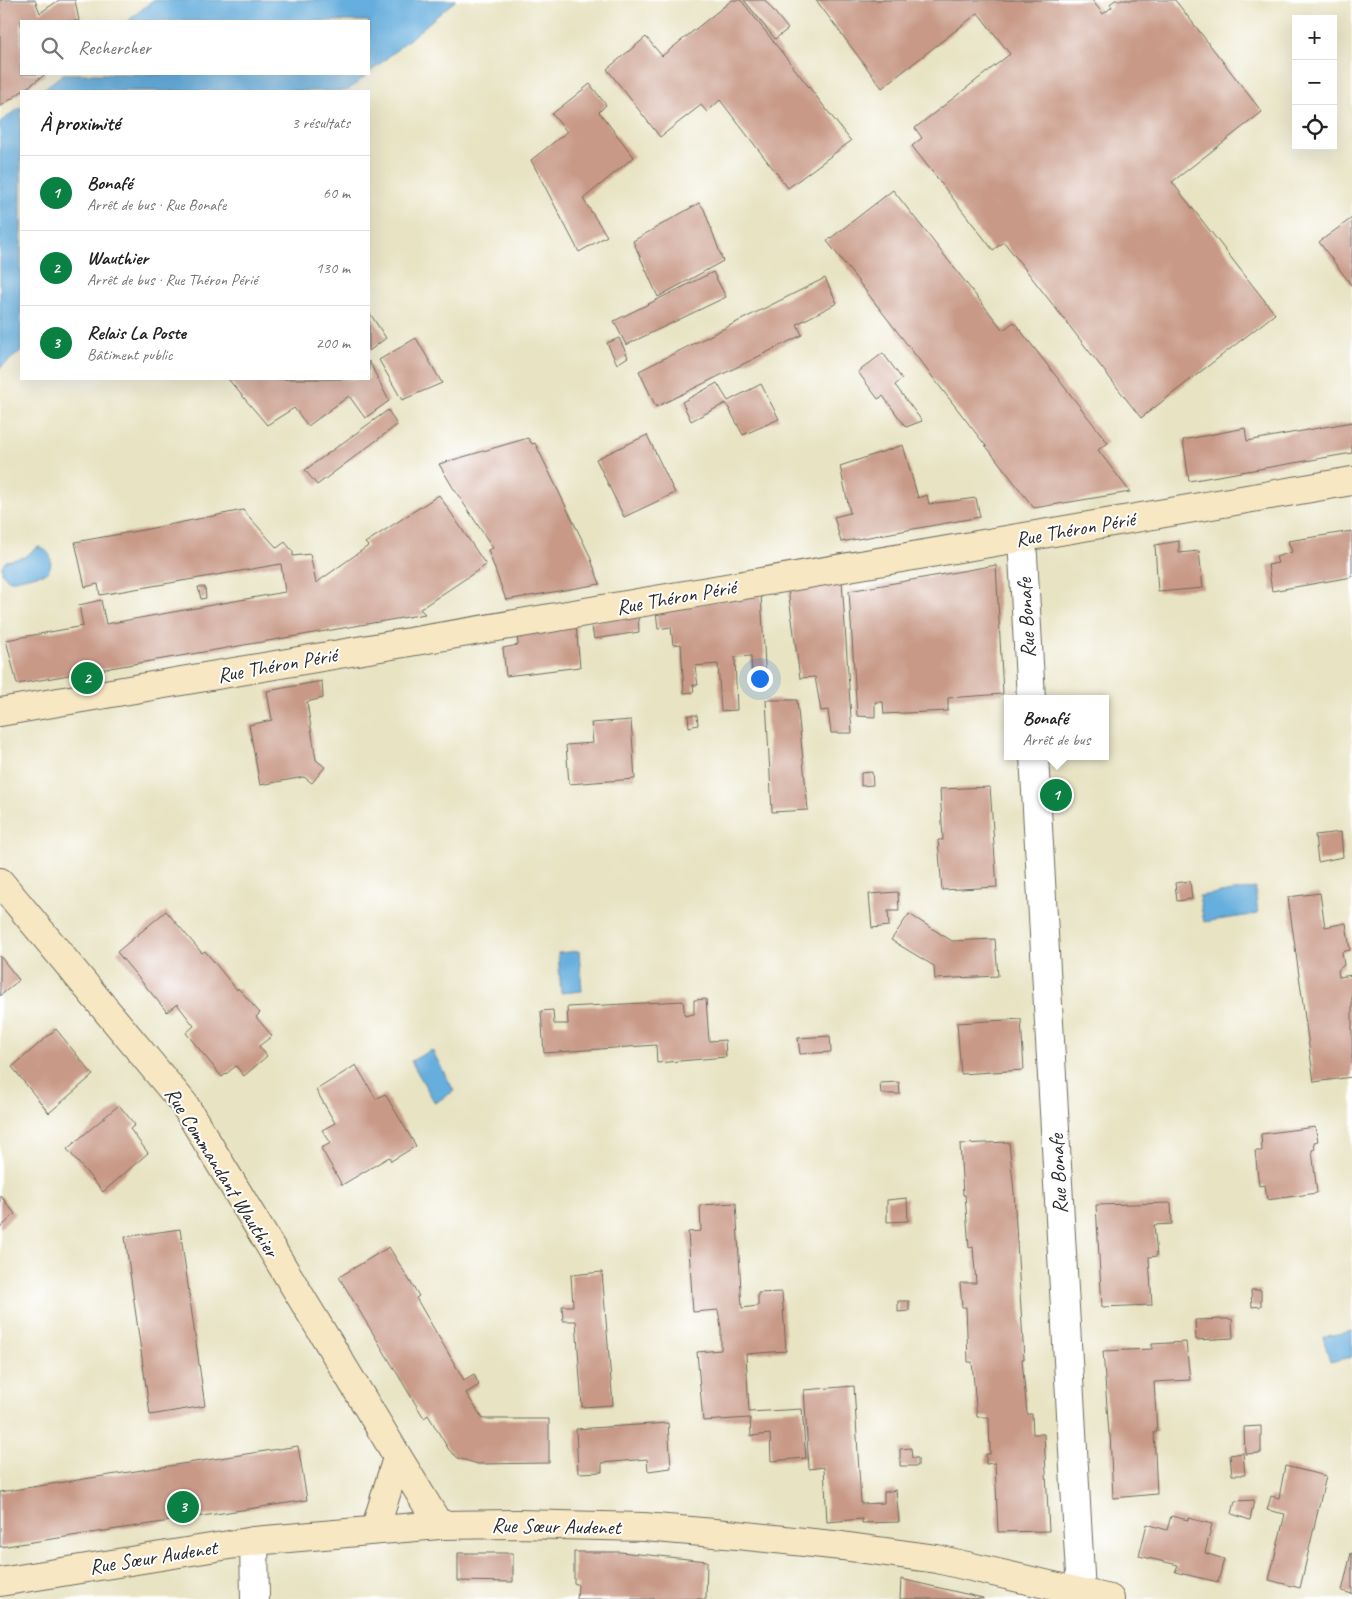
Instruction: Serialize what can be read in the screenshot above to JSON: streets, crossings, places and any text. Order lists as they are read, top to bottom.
{
  "streets": {
    "street": [
      "Rue Théron Périé",
      "Rue Bonafe",
      "Rue Commandant Wauthier",
      "Rue Sœur Audenet"
    ]
  },
  "crossings": [
    ["Rue Théron Périé", "Rue Bonafe"],
    ["Rue Bonafe", "Rue Sœur Audenet"],
    ["Rue Commandant Wauthier", "Rue Sœur Audenet"]
  ],
  "page": {
    "map_buttons": ["+", "−"],
    "search": "Rechercher",
    "heading": ["À proximité", "3 résultats"],
    "list": [
      {
        "mark": "1",
        "name": "Bonafé",
        "note": "Arrêt de bus · Rue Bonafe",
        "value": "60 m"
      },
      {
        "mark": "2",
        "name": "Wauthier",
        "note": "Arrêt de bus · Rue Théron Périé",
        "value": "130 m"
      },
      {
        "mark": "3",
        "name": "Relais La Poste",
        "note": "Bâtiment public",
        "value": "200 m"
      }
    ],
    "pins": ["2", "1", "3"],
    "popup": ["Bonafé", "Arrêt de bus"]
  }
}
